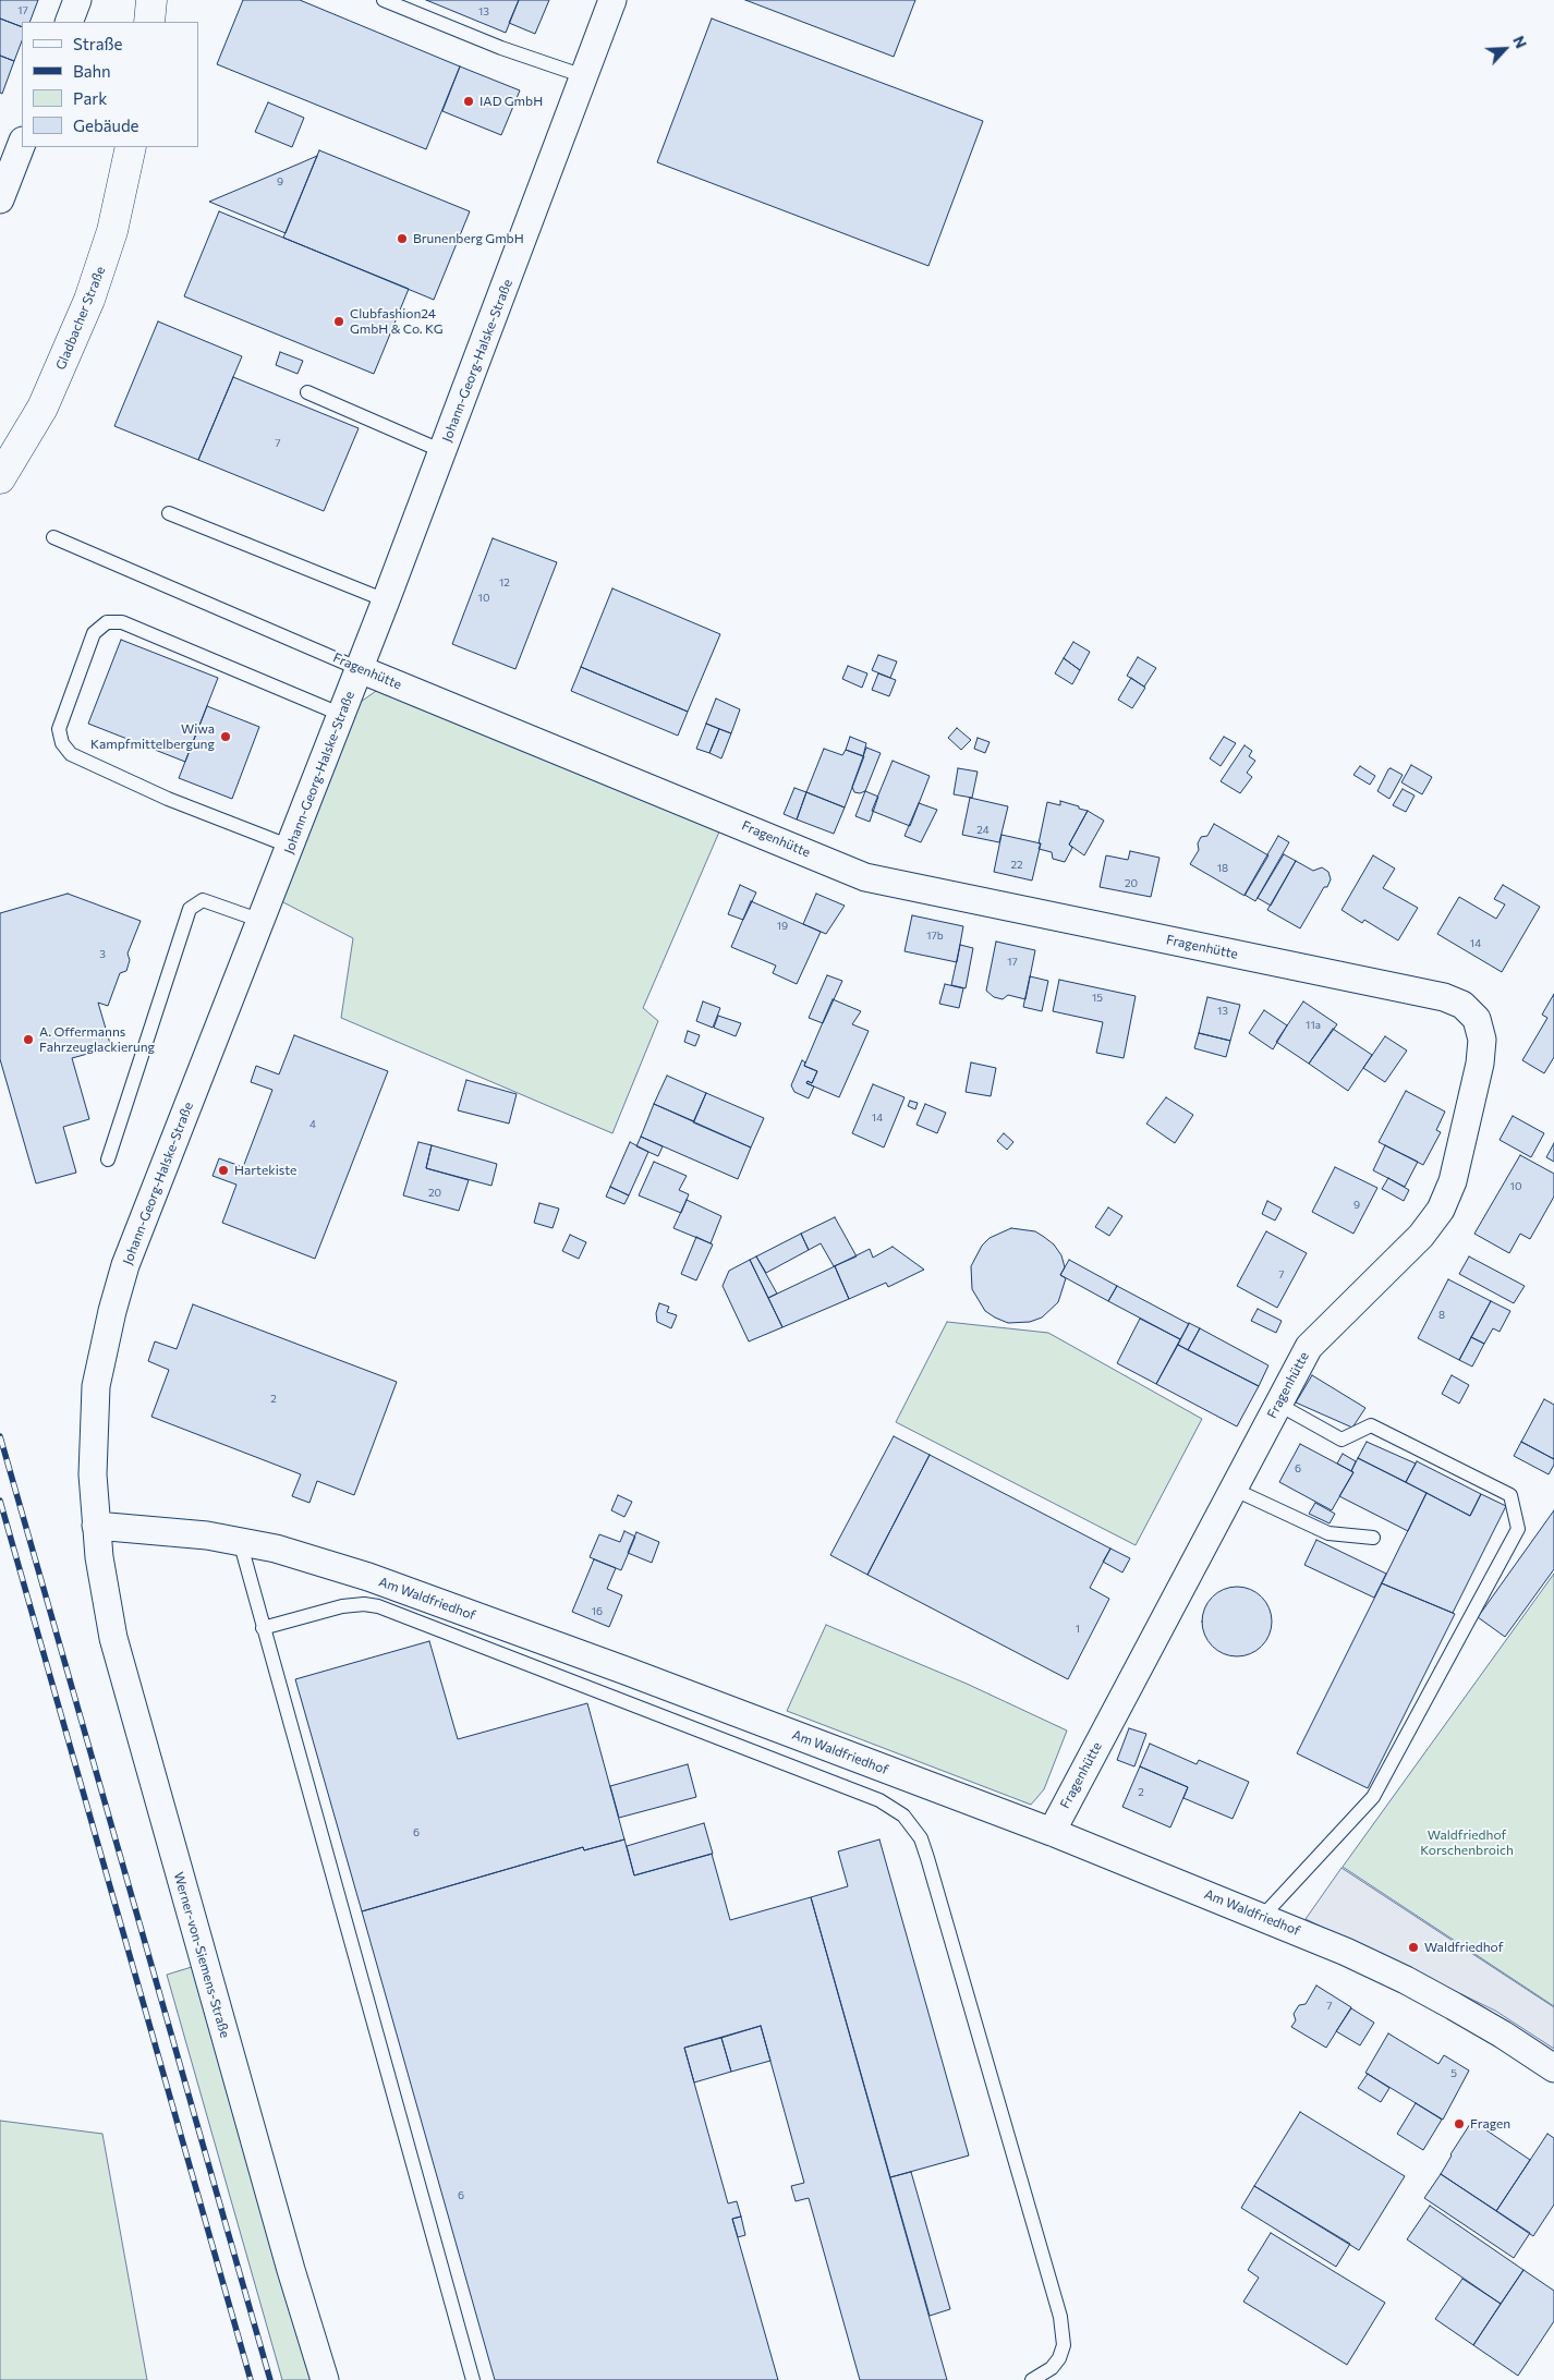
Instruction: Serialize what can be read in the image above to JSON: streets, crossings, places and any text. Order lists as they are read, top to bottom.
{
  "streets": {
    "street": [
      "Gladbacher Straße",
      "Johann-Georg-Halske-Straße",
      "Fragenhütte",
      "Am Waldfriedhof",
      "Werner-von-Siemens-Straße"
    ]
  },
  "crossings": [
    ["Johann-Georg-Halske-Straße", "Fragenhütte"],
    ["Johann-Georg-Halske-Straße", "Am Waldfriedhof"],
    ["Johann-Georg-Halske-Straße", "Werner-von-Siemens-Straße"],
    ["Fragenhütte", "Am Waldfriedhof"],
    ["Am Waldfriedhof", "Werner-von-Siemens-Straße"]
  ],
  "parks": ["Waldfriedhof Korschenbroich"],
  "places": [
    "IAD GmbH",
    "Brunenberg GmbH",
    "Clubfashion24 GmbH & Co. KG",
    "Wiwa Kampfmittelbergung",
    "A. Offermanns Fahrzeuglackierung",
    "Hartekiste",
    "Waldfriedhof",
    "Fragen"
  ],
  "house_numbers": [
    "17",
    "13",
    "9",
    "7",
    "12",
    "10",
    "24",
    "22",
    "18",
    "20",
    "19",
    "17b",
    "14",
    "3",
    "17",
    "15",
    "13",
    "11a",
    "14",
    "4",
    "10",
    "20",
    "9",
    "7",
    "8",
    "2",
    "6",
    "16",
    "1",
    "2",
    "6",
    "7",
    "5",
    "6"
  ],
  "legend": [
    "Straße",
    "Bahn",
    "Park",
    "Gebäude"
  ],
  "north": "top right"
}
